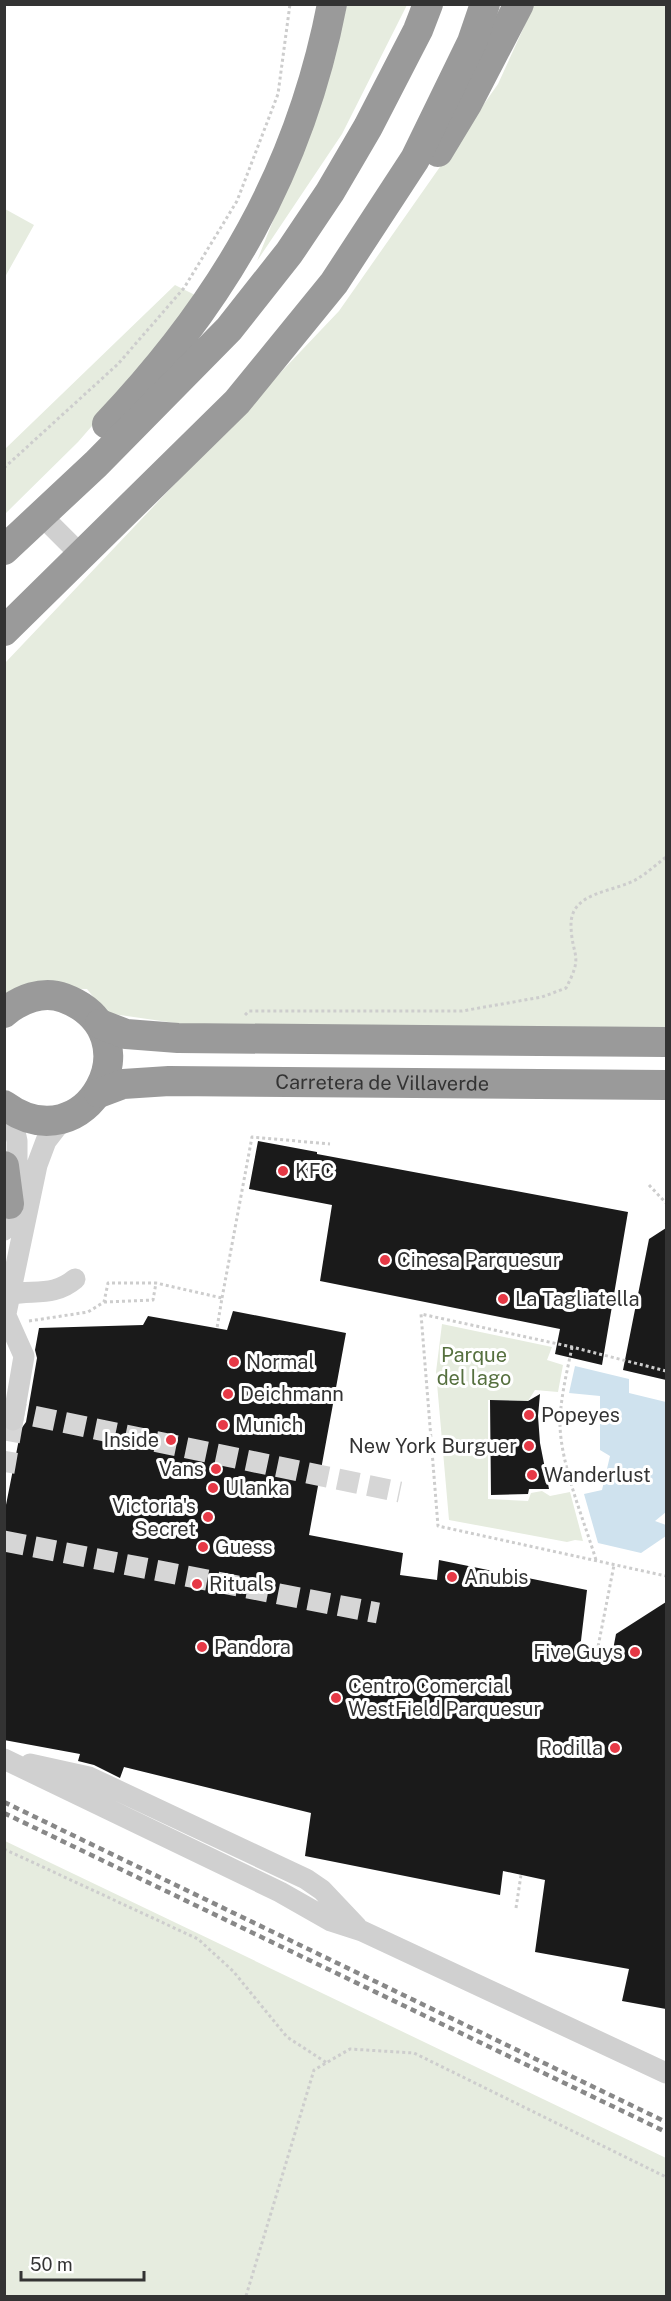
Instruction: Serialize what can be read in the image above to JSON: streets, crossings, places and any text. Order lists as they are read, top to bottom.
{
  "streets": {
    "highway": ["Carretera de Villaverde"]
  },
  "parks": ["Parque del lago"],
  "places": [
    "KFC",
    "Cinesa Parquesur",
    "La Tagliatella",
    "Normal",
    "Deichmann",
    "Popeyes",
    "Munich",
    "Inside",
    "New York Burguer",
    "Vans",
    "Wanderlust",
    "Ulanka",
    "Victoria's Secret",
    "Guess",
    "Anubis",
    "Rituals",
    "Pandora",
    "Five Guys",
    "Centro Comercial WestField Parquesur",
    "Rodilla"
  ],
  "scale_bar": "50 m"
}
